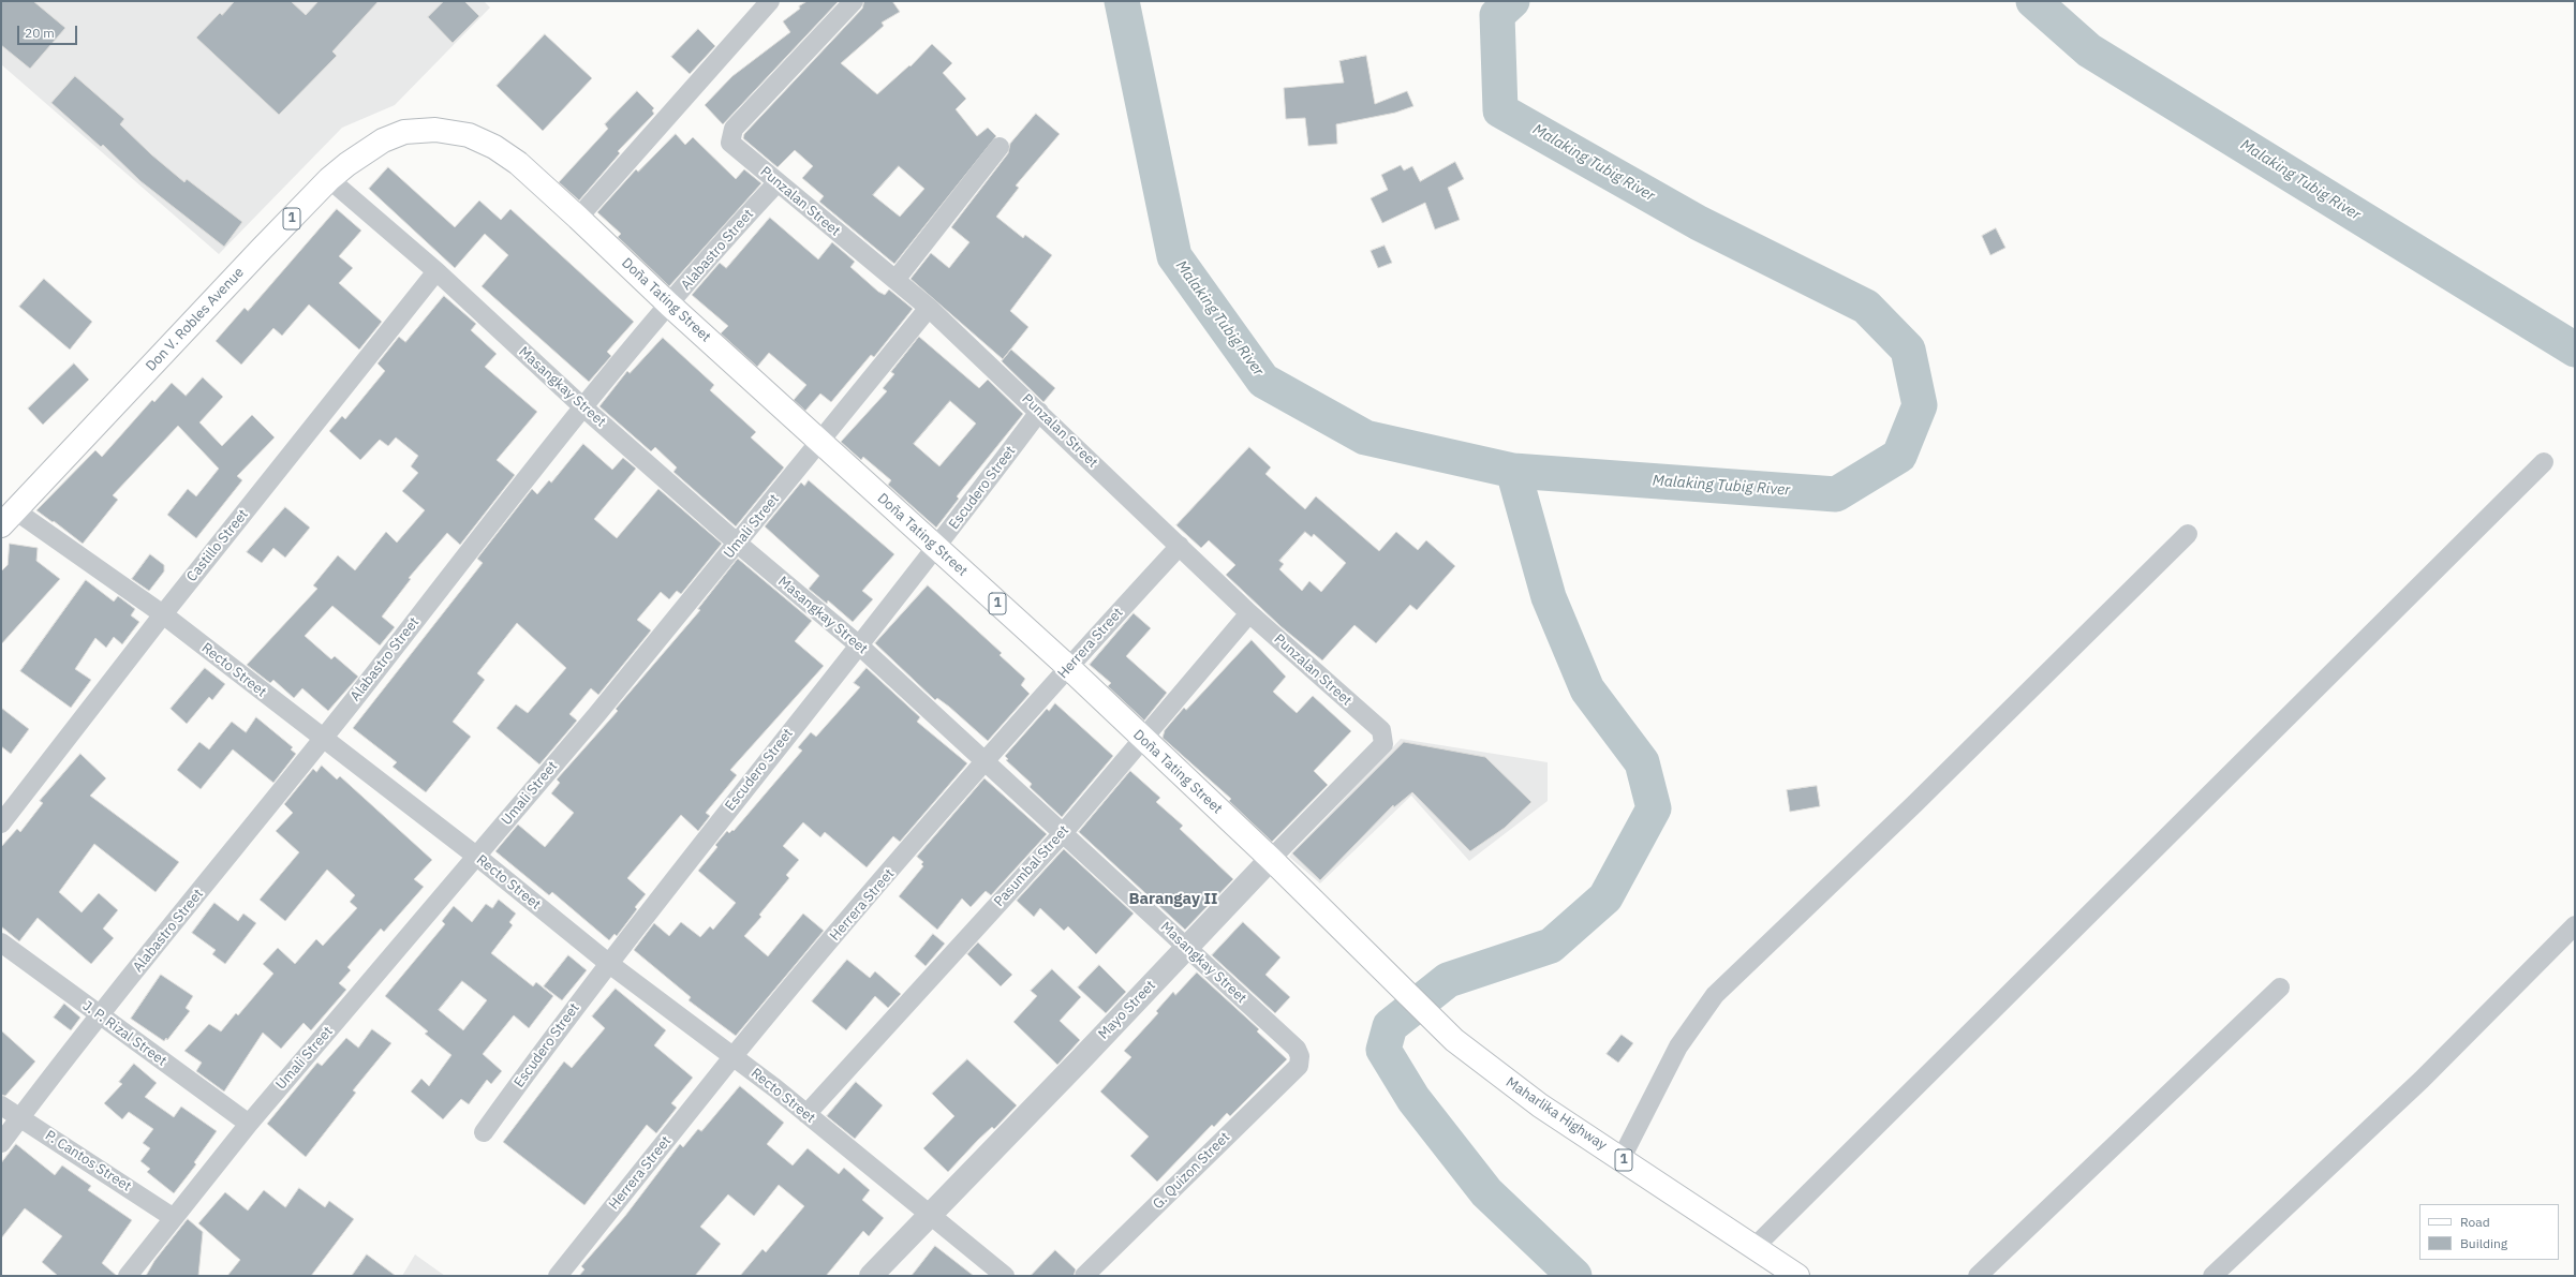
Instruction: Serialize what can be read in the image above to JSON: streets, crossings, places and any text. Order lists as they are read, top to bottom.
{
  "streets": {
    "main road": [
      "1",
      "Doña Tating Street",
      "Don V. Robles Avenue",
      "Maharlika Highway"
    ],
    "street": [
      "Punzalan Street",
      "Alabastro Street",
      "Masangkay Street",
      "Escudero Street",
      "Umali Street",
      "Castillo Street",
      "Herrera Street",
      "Recto Street",
      "Pasumbal Street",
      "Mayo Street",
      "J. P. Rizal Street",
      "P. Cantos Street",
      "G. Quizon Street"
    ]
  },
  "crossings": [
    ["Punzalan Street", "Alabastro Street"],
    ["Punzalan Street", "Escudero Street"],
    ["Punzalan Street", "Umali Street"],
    ["Punzalan Street", "Herrera Street"],
    ["Punzalan Street", "Pasumbal Street"],
    ["Punzalan Street", "Mayo Street"],
    ["Alabastro Street", "Doña Tating Street"],
    ["Alabastro Street", "Masangkay Street"],
    ["Alabastro Street", "Recto Street"],
    ["Alabastro Street", "J. P. Rizal Street"],
    ["Alabastro Street", "P. Cantos Street"],
    ["Doña Tating Street", "Don V. Robles Avenue"],
    ["Doña Tating Street", "Escudero Street"],
    ["Doña Tating Street", "Umali Street"],
    ["Doña Tating Street", "Herrera Street"],
    ["Doña Tating Street", "Pasumbal Street"],
    ["Doña Tating Street", "Mayo Street"],
    ["Doña Tating Street", "Maharlika Highway"],
    ["Don V. Robles Avenue", "Masangkay Street"],
    ["Don V. Robles Avenue", "Recto Street"],
    ["Masangkay Street", "Escudero Street"],
    ["Masangkay Street", "Umali Street"],
    ["Masangkay Street", "Castillo Street"],
    ["Masangkay Street", "Herrera Street"],
    ["Masangkay Street", "Pasumbal Street"],
    ["Masangkay Street", "Mayo Street"],
    ["Masangkay Street", "G. Quizon Street"],
    ["Escudero Street", "Recto Street"],
    ["Umali Street", "Recto Street"],
    ["Umali Street", "J. P. Rizal Street"],
    ["Umali Street", "P. Cantos Street"],
    ["Castillo Street", "Recto Street"],
    ["Herrera Street", "Recto Street"],
    ["Recto Street", "Pasumbal Street"],
    ["Recto Street", "Mayo Street"]
  ],
  "districts": ["Barangay II"],
  "water": ["Malaking Tubig River"],
  "legend": ["Road", "Building"],
  "scale_bar": "20 m"
}
